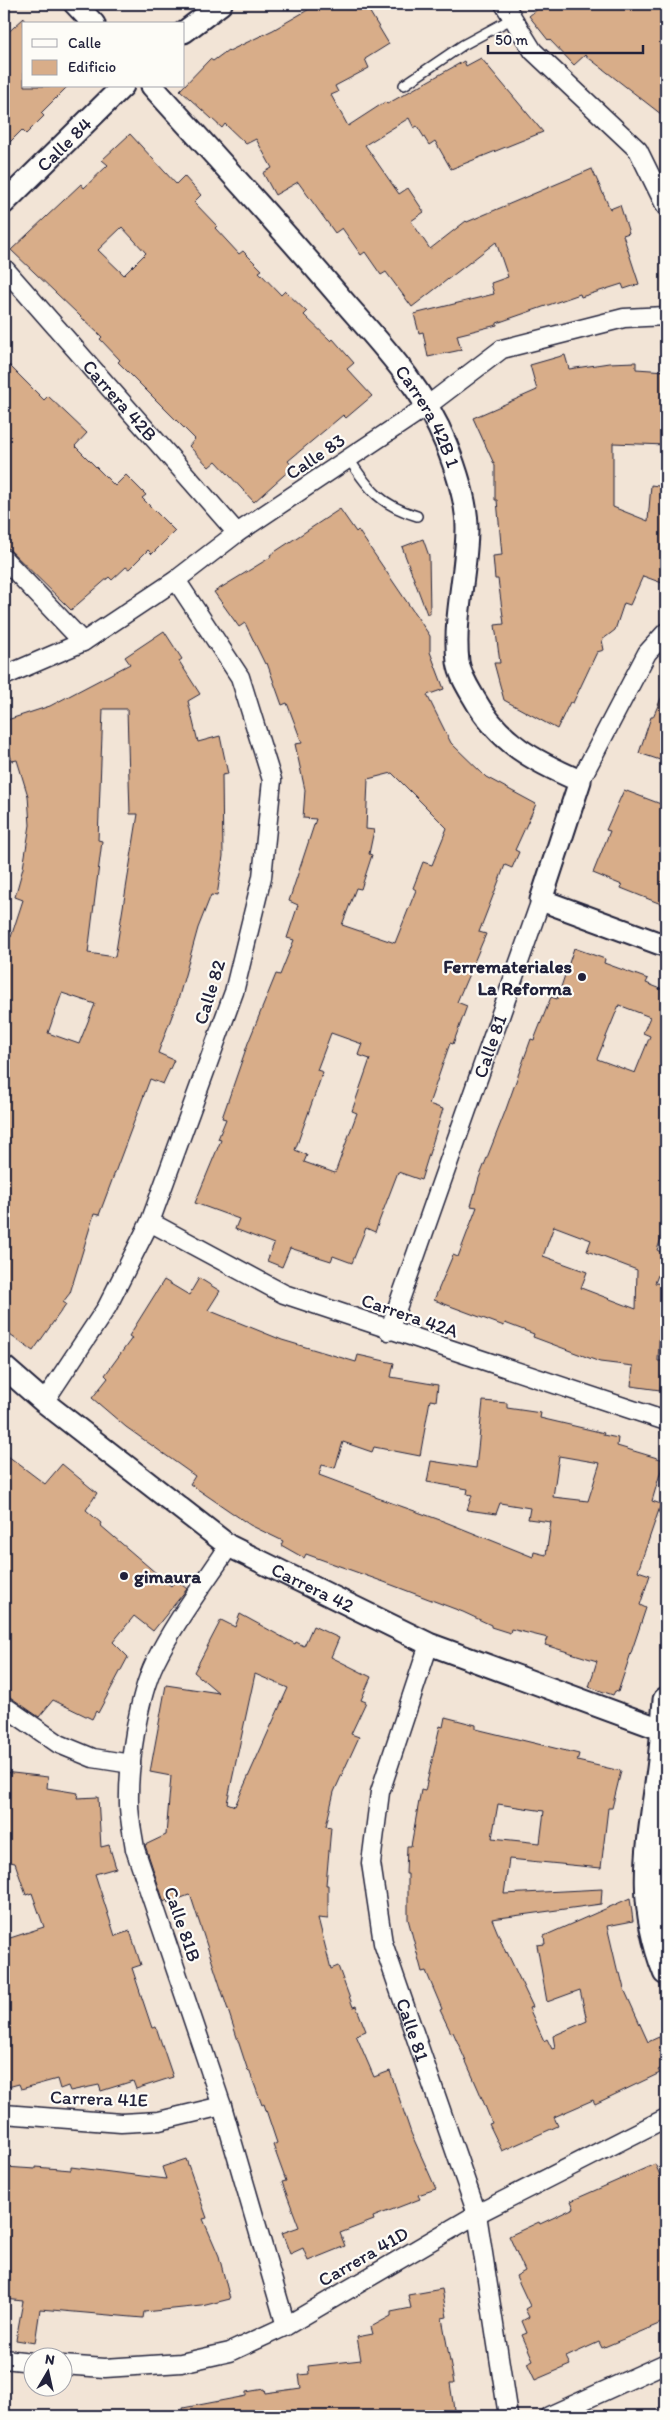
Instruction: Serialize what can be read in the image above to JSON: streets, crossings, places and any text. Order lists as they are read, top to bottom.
{
  "streets": {
    "street": [
      "Calle 84",
      "Carrera 42B",
      "Carrera 42B 1",
      "Calle 83",
      "Calle 82",
      "Calle 81",
      "Carrera 42A",
      "Carrera 42",
      "Calle 81B",
      "Carrera 41E",
      "Carrera 41D"
    ]
  },
  "crossings": [
    ["Carrera 42B", "Calle 83"],
    ["Carrera 42B 1", "Calle 83"],
    ["Carrera 42B 1", "Calle 81"],
    ["Calle 83", "Calle 82"],
    ["Calle 82", "Carrera 42A"],
    ["Calle 82", "Carrera 42"],
    ["Calle 81", "Carrera 42A"],
    ["Calle 81", "Carrera 42"],
    ["Calle 81", "Carrera 41D"],
    ["Carrera 42", "Calle 81B"],
    ["Calle 81B", "Carrera 41E"],
    ["Calle 81B", "Carrera 41D"]
  ],
  "places": ["Ferremateriales La Reforma", "gimaura"],
  "legend": ["Calle", "Edificio"],
  "scale_bar": "50 m",
  "north": "top"
}
